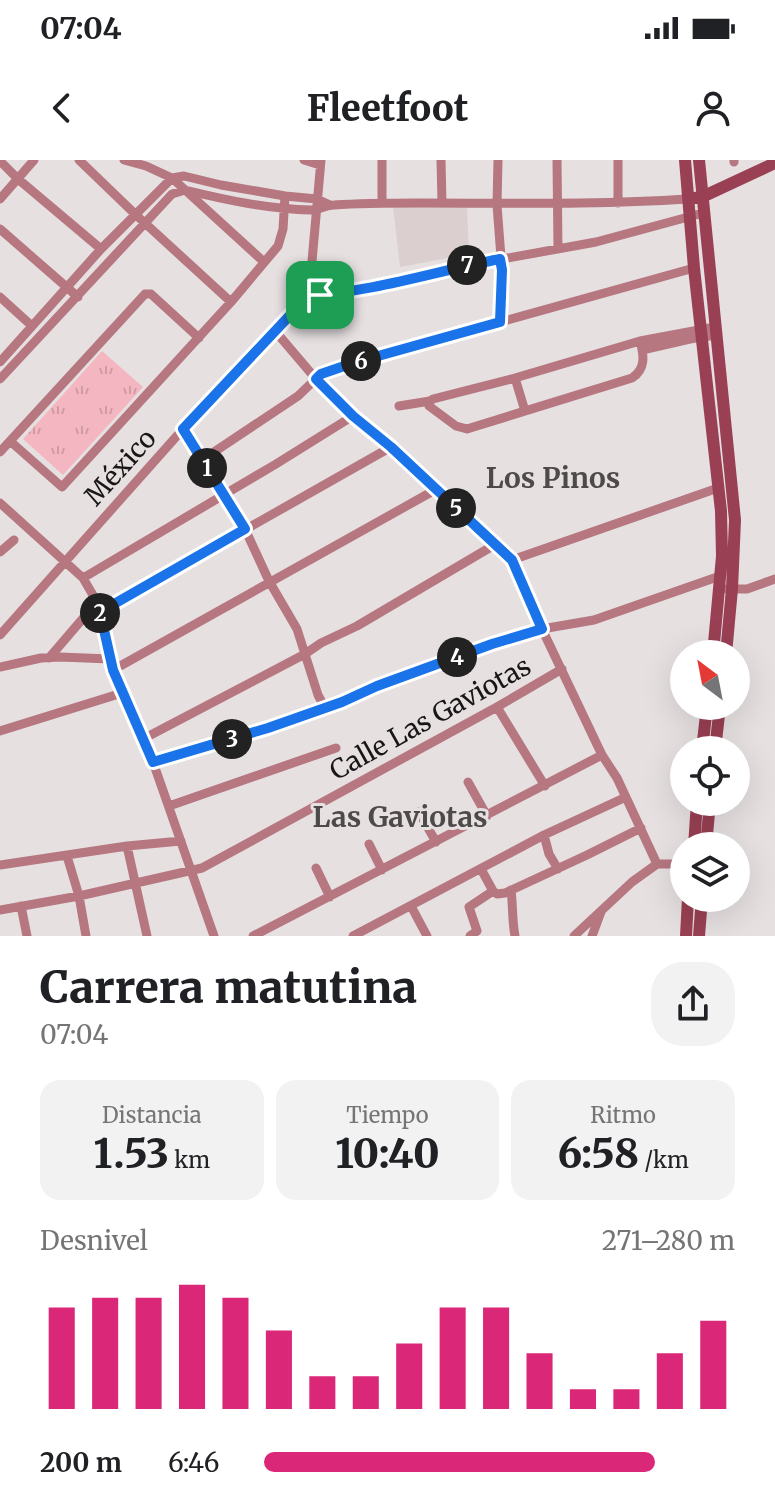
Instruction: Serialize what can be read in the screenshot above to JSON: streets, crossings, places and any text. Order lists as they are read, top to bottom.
{
  "streets": {
    "street": ["México", "Calle Las Gaviotas"]
  },
  "districts": ["Los Pinos", "Las Gaviotas"],
  "north": "top left",
  "page": {
    "status": "07:04",
    "header": "Fleetfoot",
    "pins": [
      "7",
      "6",
      "1",
      "5",
      "2",
      "4",
      "3"
    ],
    "heading": ["Carrera matutina", "07:04"],
    "stats": [
      ["Distancia", "1.53 km"],
      ["Tiempo", "10:40"],
      ["Ritmo", "6:58 /km"]
    ],
    "chart": ["Desnivel", "271–280 m"],
    "list": [
      {
        "name": "200 m",
        "note": "6:46"
      }
    ]
  }
}
